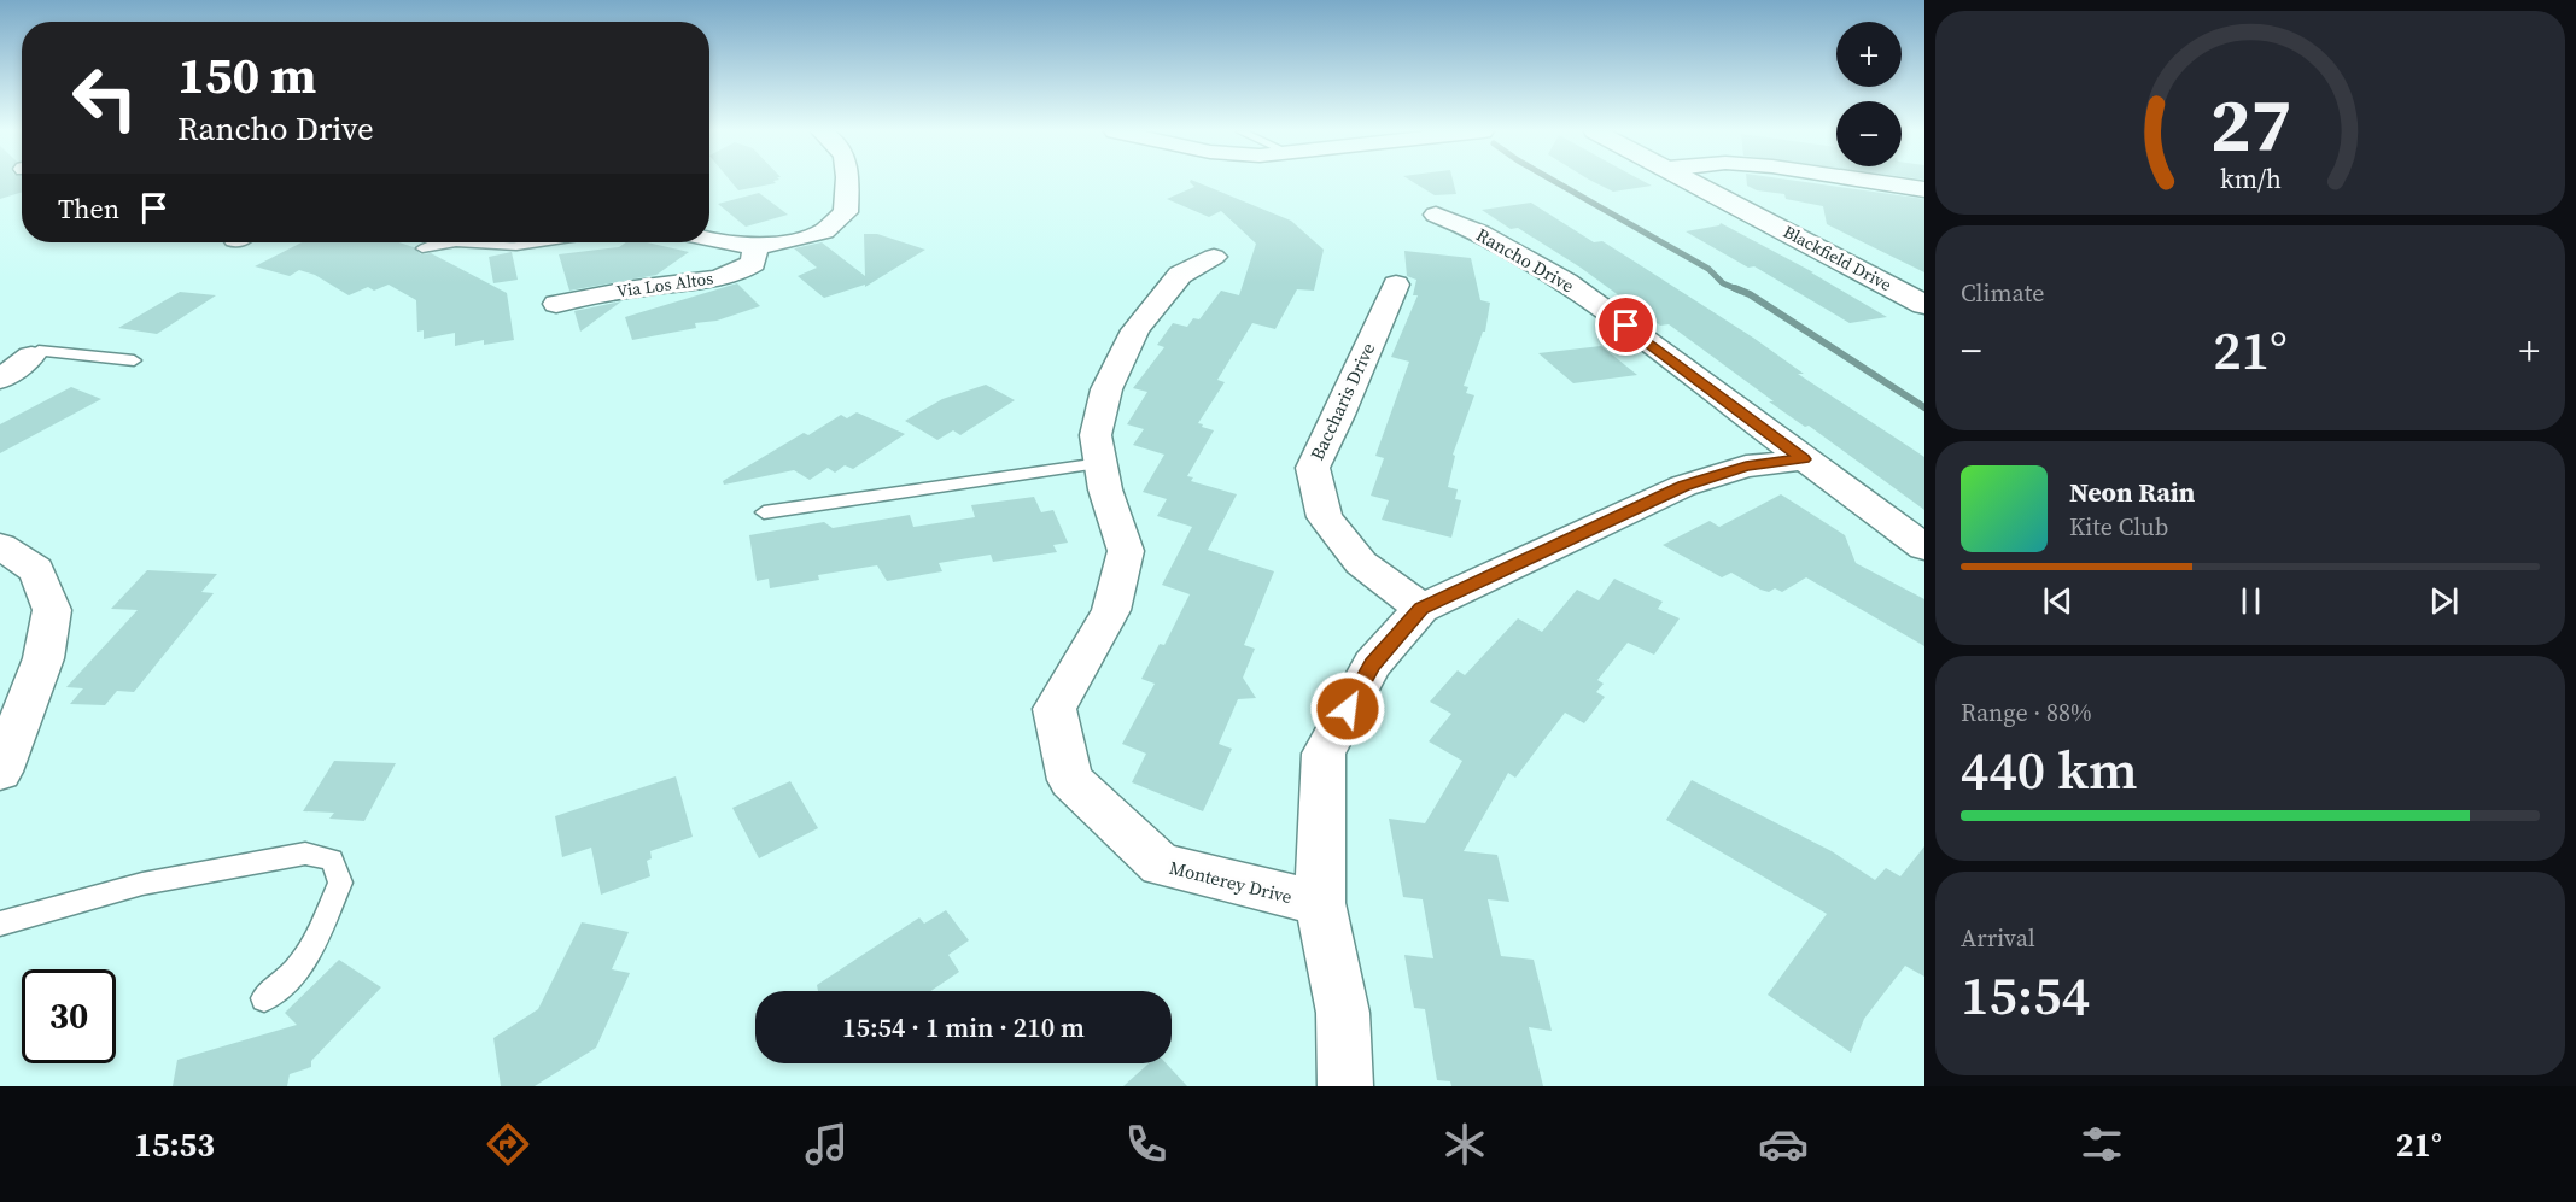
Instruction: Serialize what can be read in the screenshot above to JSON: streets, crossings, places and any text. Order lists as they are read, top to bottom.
{
  "streets": {
    "street": [
      "Blackfield Drive",
      "Rancho Drive",
      "Via Los Altos",
      "Baccharis Drive",
      "Monterey Drive"
    ]
  },
  "page": {
    "map_buttons": ["+", "−"],
    "turn": ["150 m", "Rancho Drive"],
    "then": "Then",
    "tile": [
      "Climate",
      ["Range · 88%", "440 km"],
      ["Arrival", "15:54"]
    ],
    "heat": ["−", "21°", "+"],
    "song": ["Neon Rain", "Kite Club"],
    "limit": "30",
    "trip": "15:54 · 1 min · 210 m",
    "tabs": ["15:53", "21°"],
    "gauge": ["27", "km/h"]
  }
}
